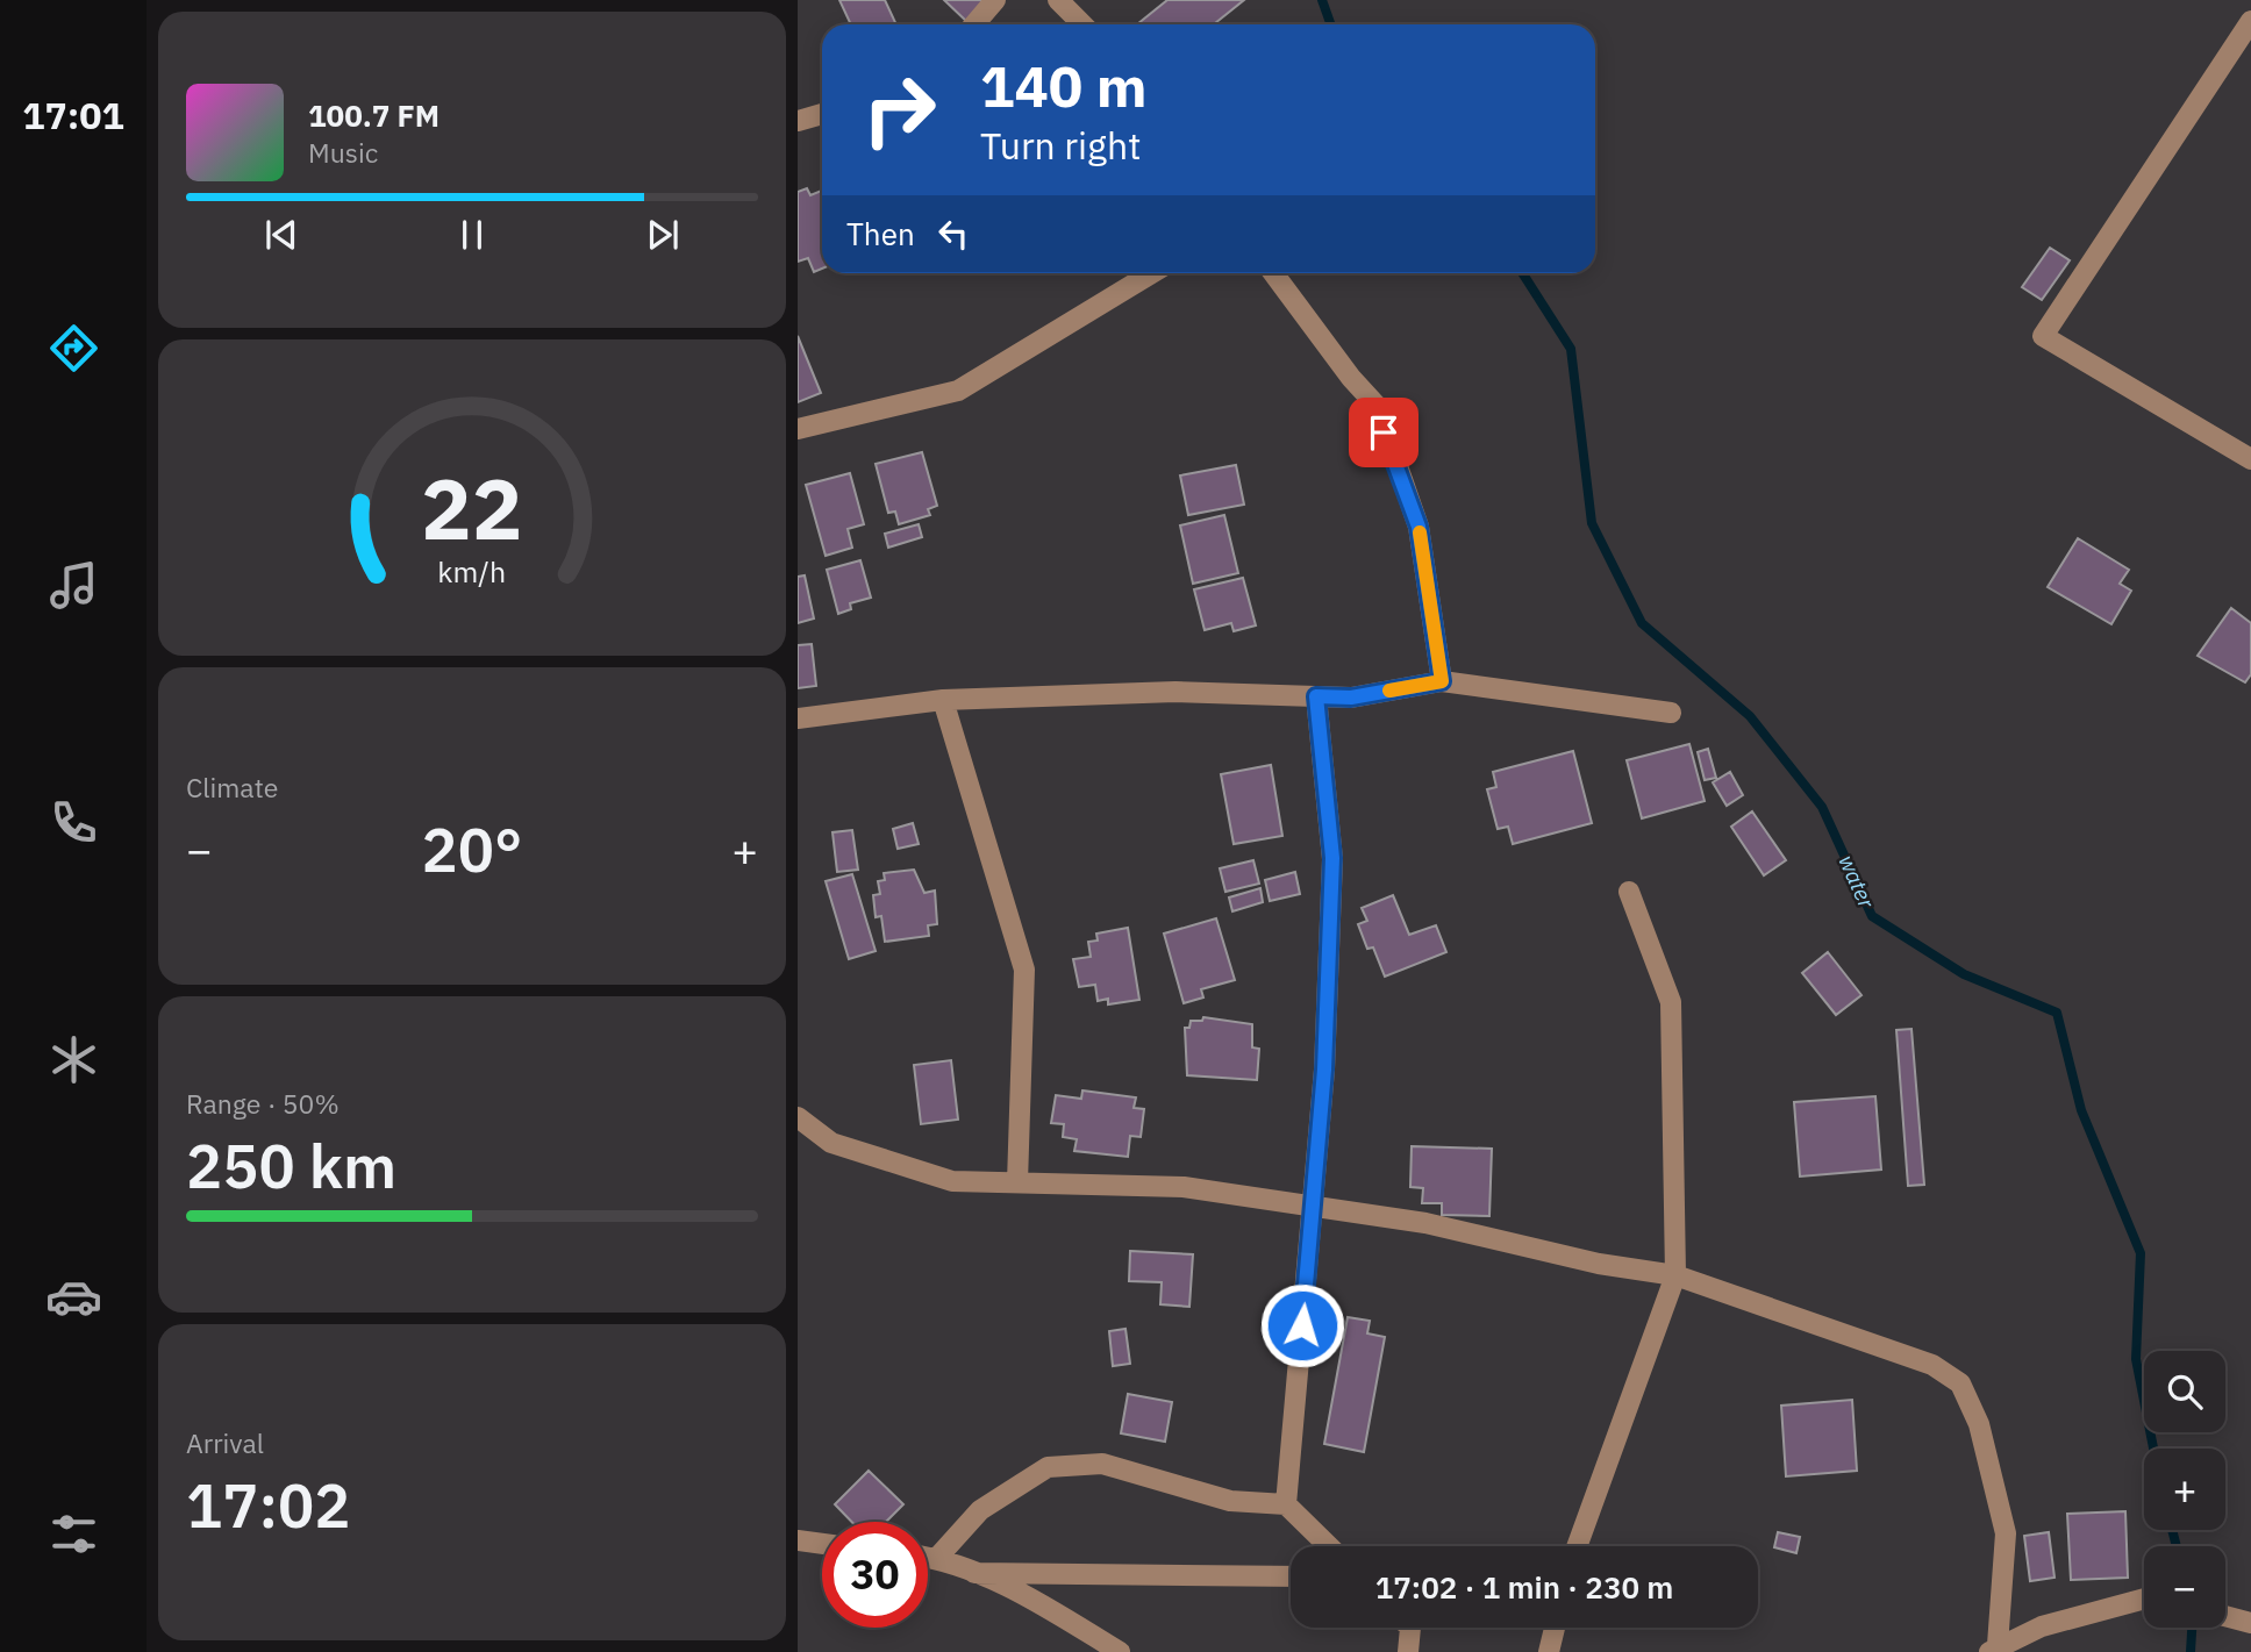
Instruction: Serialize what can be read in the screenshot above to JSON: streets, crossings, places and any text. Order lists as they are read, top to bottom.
{
  "water": ["water"],
  "page": {
    "tabs": "17:01",
    "turn": ["140 m", "Turn right"],
    "song": ["100.7 FM", "Music"],
    "then": "Then",
    "tile": [
      "Climate",
      ["Range · 50%", "250 km"],
      ["Arrival", "17:02"]
    ],
    "heat": ["−", "20°", "+"],
    "map_buttons": ["+", "−"],
    "limit": "30",
    "trip": "17:02 · 1 min · 230 m",
    "gauge": ["22", "km/h"]
  }
}
